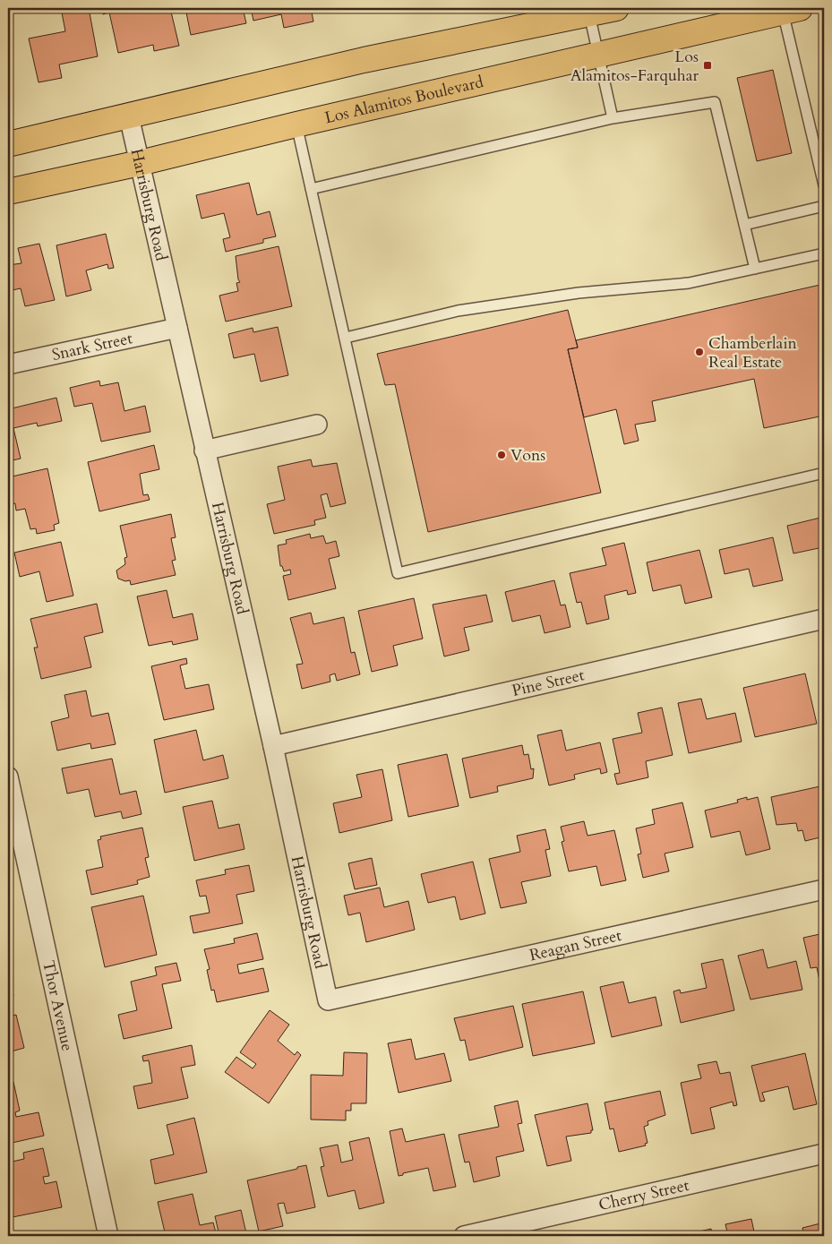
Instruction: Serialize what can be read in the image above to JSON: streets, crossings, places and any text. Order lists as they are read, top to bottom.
{
  "streets": {
    "main road": ["Los Alamitos Boulevard"],
    "street": [
      "Harrisburg Road",
      "Snark Street",
      "Pine Street",
      "Reagan Street",
      "Thor Avenue",
      "Cherry Street"
    ]
  },
  "crossings": [
    ["Los Alamitos Boulevard", "Harrisburg Road"],
    ["Harrisburg Road", "Snark Street"],
    ["Harrisburg Road", "Pine Street"],
    ["Harrisburg Road", "Reagan Street"]
  ],
  "places": {
    "transit": ["Los Alamitos-Farquhar"],
    "other": ["Chamberlain Real Estate", "Vons"]
  }
}
